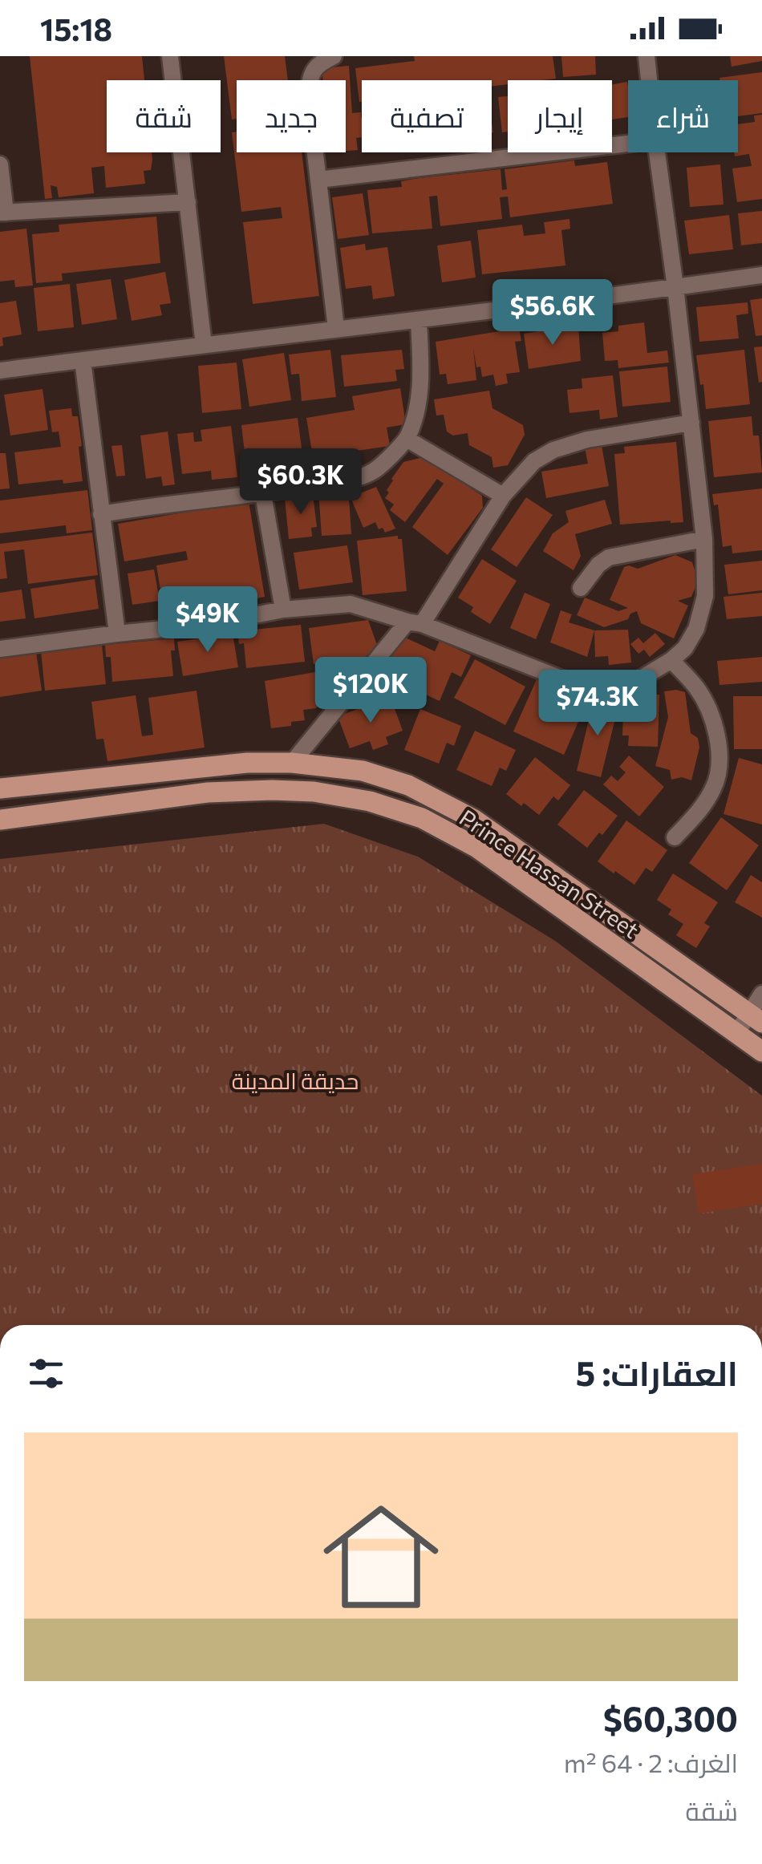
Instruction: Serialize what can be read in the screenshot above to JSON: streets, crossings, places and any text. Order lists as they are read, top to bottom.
{
  "streets": {
    "main road": ["Prince Hassan Street"]
  },
  "parks": ["حديقة المدينة"],
  "page": {
    "status": "15:18",
    "chip": [
      "شراء",
      "إيجار",
      "تصفية",
      "جديد",
      "شقة"
    ],
    "price": [
      "$56.6K",
      "$60.3K",
      "$49K",
      "$120K",
      "$74.3K"
    ],
    "heading": "العقارات: 5",
    "list": [
      {
        "name": "$60,300",
        "note": "الغرف: 2 · 64 m² · شقة"
      }
    ]
  }
}
